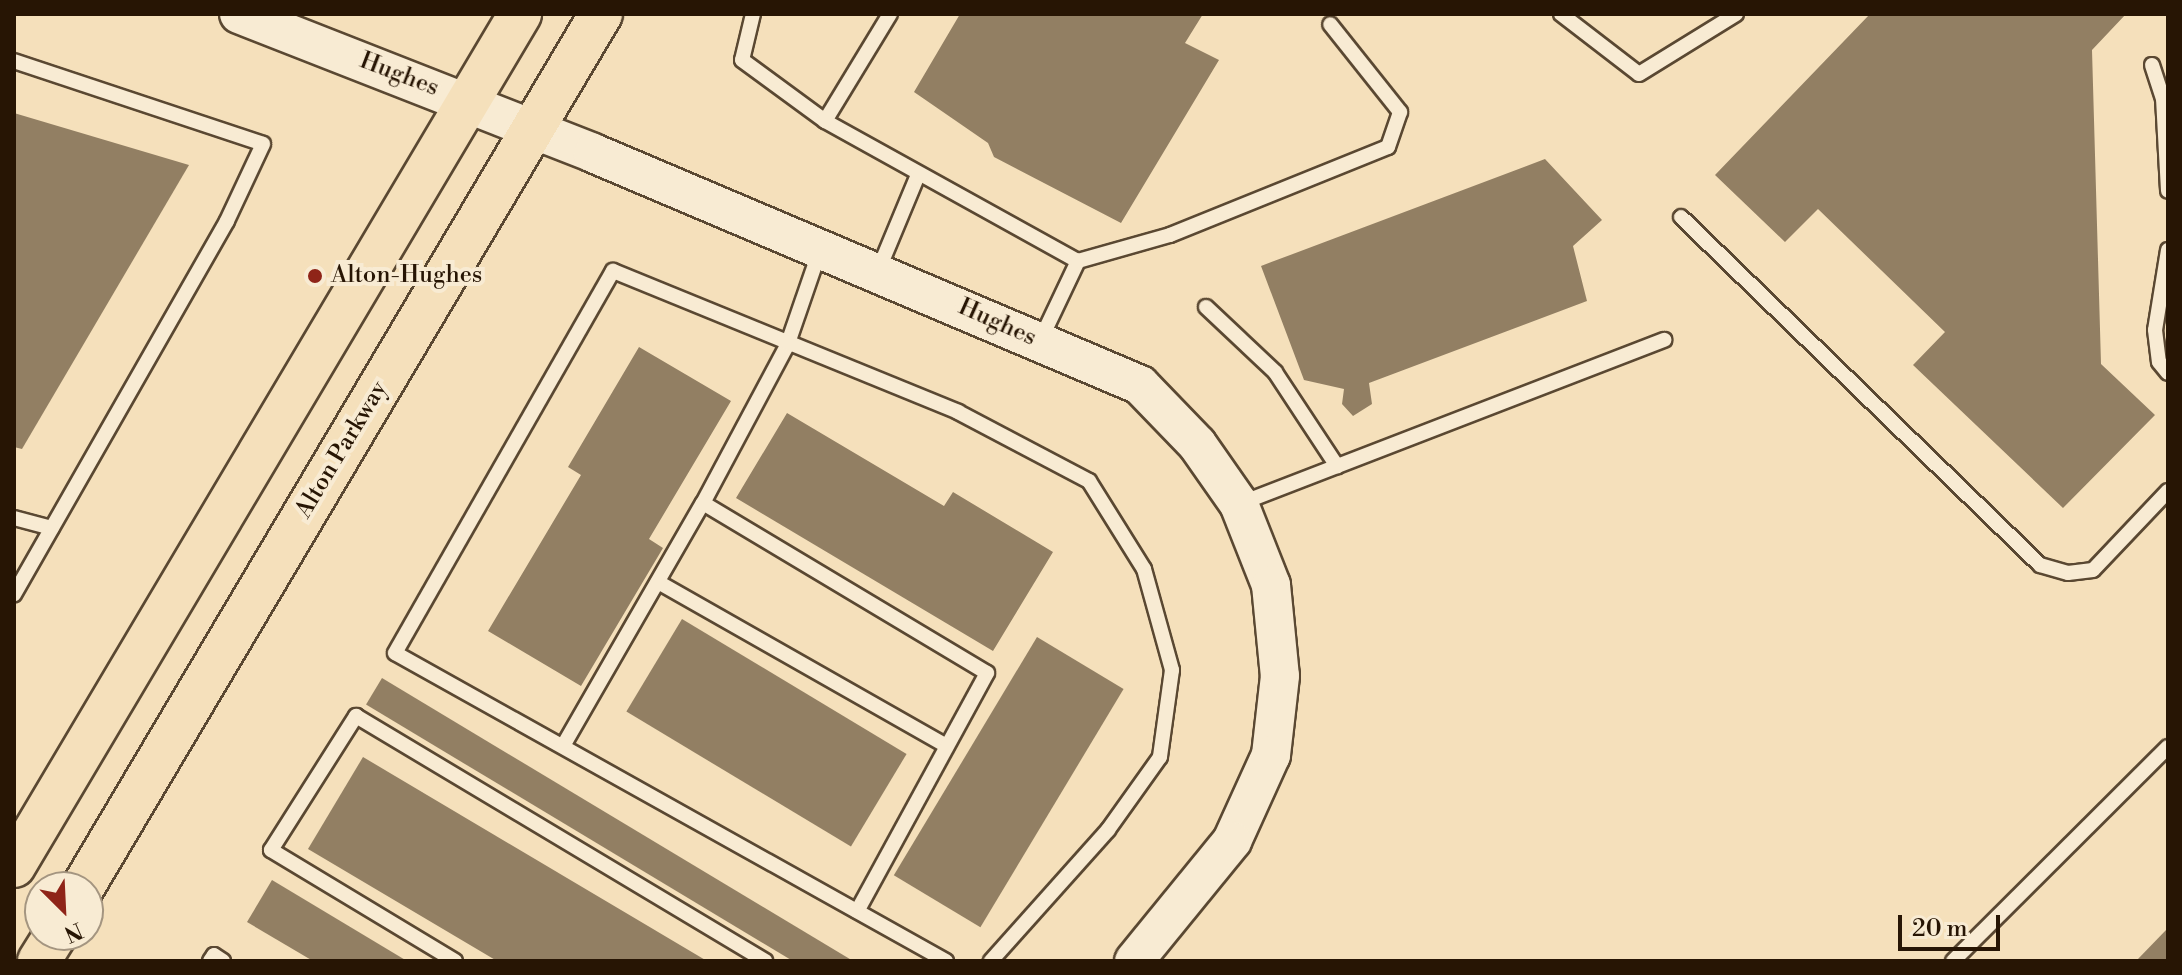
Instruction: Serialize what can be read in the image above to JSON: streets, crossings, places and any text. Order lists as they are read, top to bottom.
{
  "streets": {
    "main road": ["Alton Parkway"],
    "street": ["Hughes"]
  },
  "crossings": [
    ["Hughes", "Alton Parkway"]
  ],
  "places": ["Alton-Hughes"],
  "scale_bar": "20 m",
  "north": "bottom right"
}
